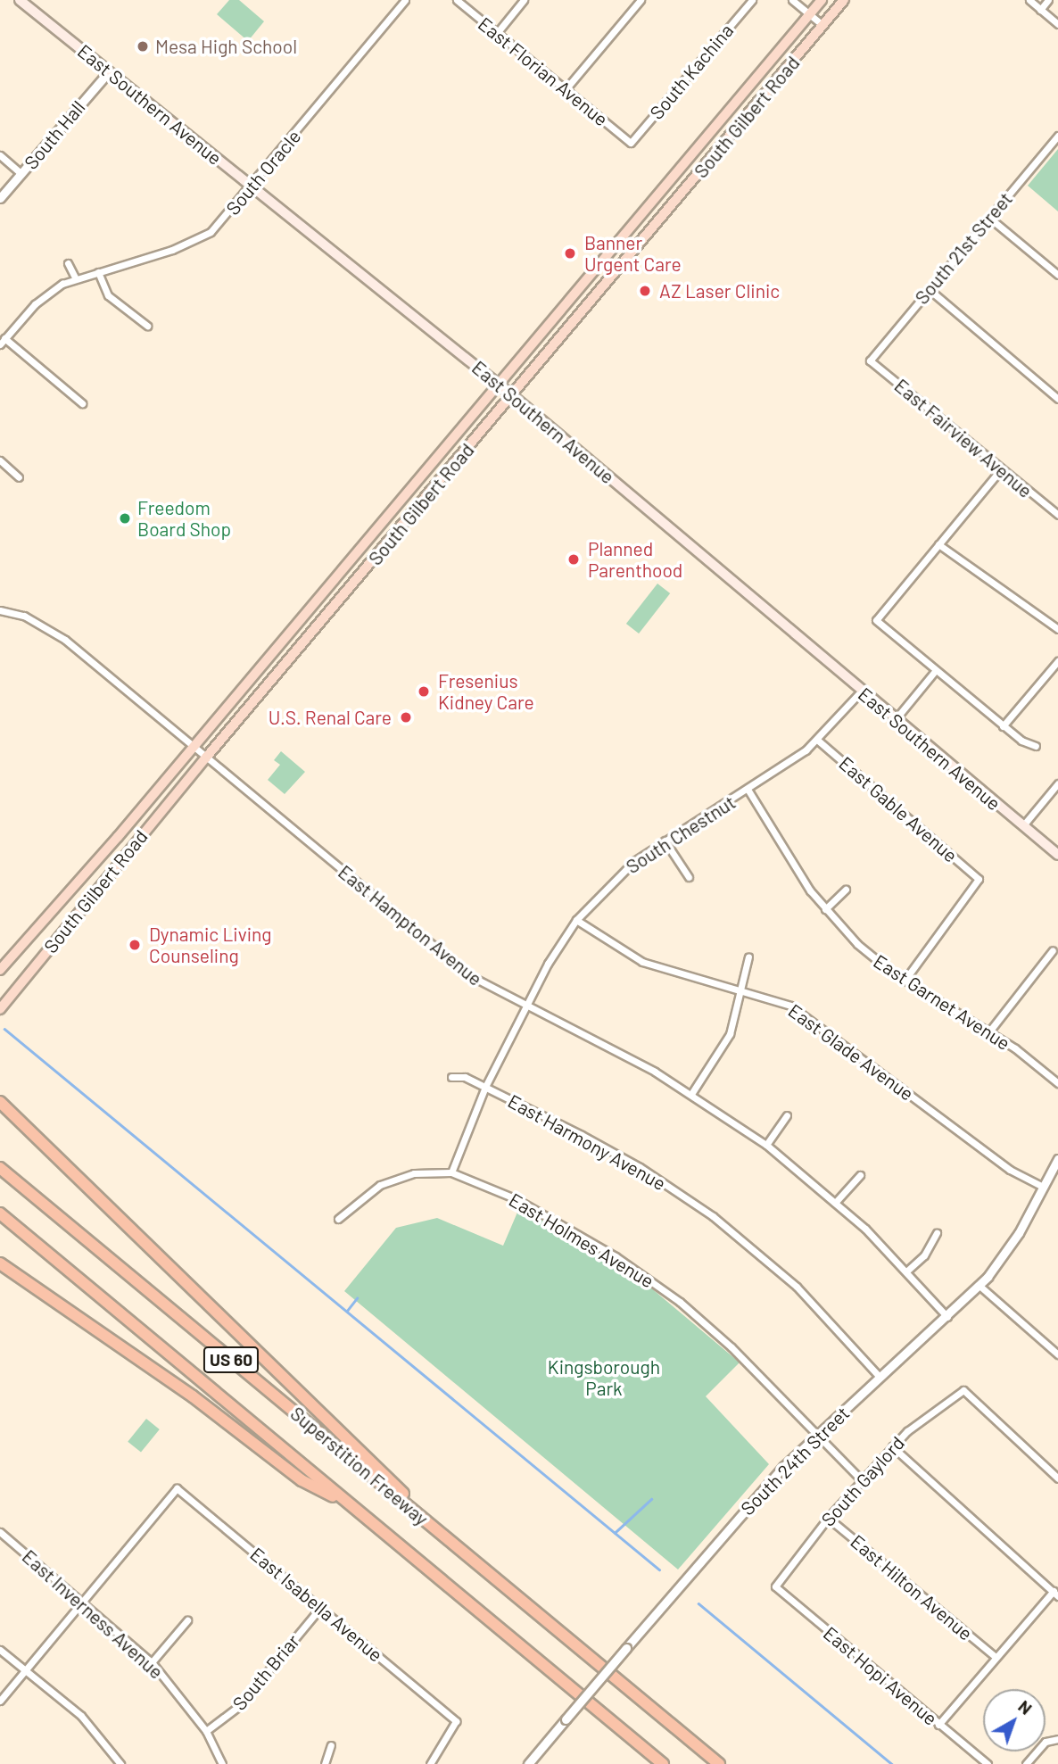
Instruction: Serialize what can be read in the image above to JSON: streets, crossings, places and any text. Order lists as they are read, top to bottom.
{
  "streets": {
    "highway": ["US 60", "Superstition Freeway"],
    "main road": ["East Southern Avenue", "South Gilbert Road"],
    "street": [
      "East Florian Avenue",
      "South Kachina",
      "South Hall",
      "South Oracle",
      "South 21st Street",
      "East Fairview Avenue",
      "East Gable Avenue",
      "South Chestnut",
      "East Hampton Avenue",
      "East Garnet Avenue",
      "East Glade Avenue",
      "East Harmony Avenue",
      "East Holmes Avenue",
      "South 24th Street",
      "South Gaylord",
      "East Hilton Avenue",
      "East Isabella Avenue",
      "East Inverness Avenue",
      "South Briar",
      "East Hopi Avenue"
    ]
  },
  "crossings": [
    ["East Florian Avenue", "South Kachina"],
    ["East Southern Avenue", "South Gilbert Road"],
    ["East Southern Avenue", "South Hall"],
    ["East Southern Avenue", "South Oracle"],
    ["East Southern Avenue", "South Chestnut"],
    ["South Gilbert Road", "East Hampton Avenue"],
    ["South 21st Street", "East Fairview Avenue"],
    ["East Gable Avenue", "South Chestnut"],
    ["East Gable Avenue", "East Garnet Avenue"],
    ["South Chestnut", "East Hampton Avenue"],
    ["South Chestnut", "East Garnet Avenue"],
    ["South Chestnut", "East Glade Avenue"],
    ["South Chestnut", "East Harmony Avenue"],
    ["South Chestnut", "East Holmes Avenue"],
    ["East Hampton Avenue", "South 24th Street"],
    ["East Glade Avenue", "South 24th Street"],
    ["East Harmony Avenue", "South 24th Street"],
    ["East Holmes Avenue", "South 24th Street"],
    ["East Holmes Avenue", "South Gaylord"],
    ["South Gaylord", "East Hilton Avenue"],
    ["South Gaylord", "East Hopi Avenue"],
    ["East Isabella Avenue", "East Inverness Avenue"],
    ["East Isabella Avenue", "South Briar"],
    ["East Inverness Avenue", "South Briar"]
  ],
  "parks": ["Kingsborough Park"],
  "places": [
    "Mesa High School",
    "Banner Urgent Care",
    "AZ Laser Clinic",
    "Freedom Board Shop",
    "Planned Parenthood",
    "Fresenius Kidney Care",
    "U.S. Renal Care",
    "Dynamic Living Counseling"
  ],
  "north": "top right"
}
